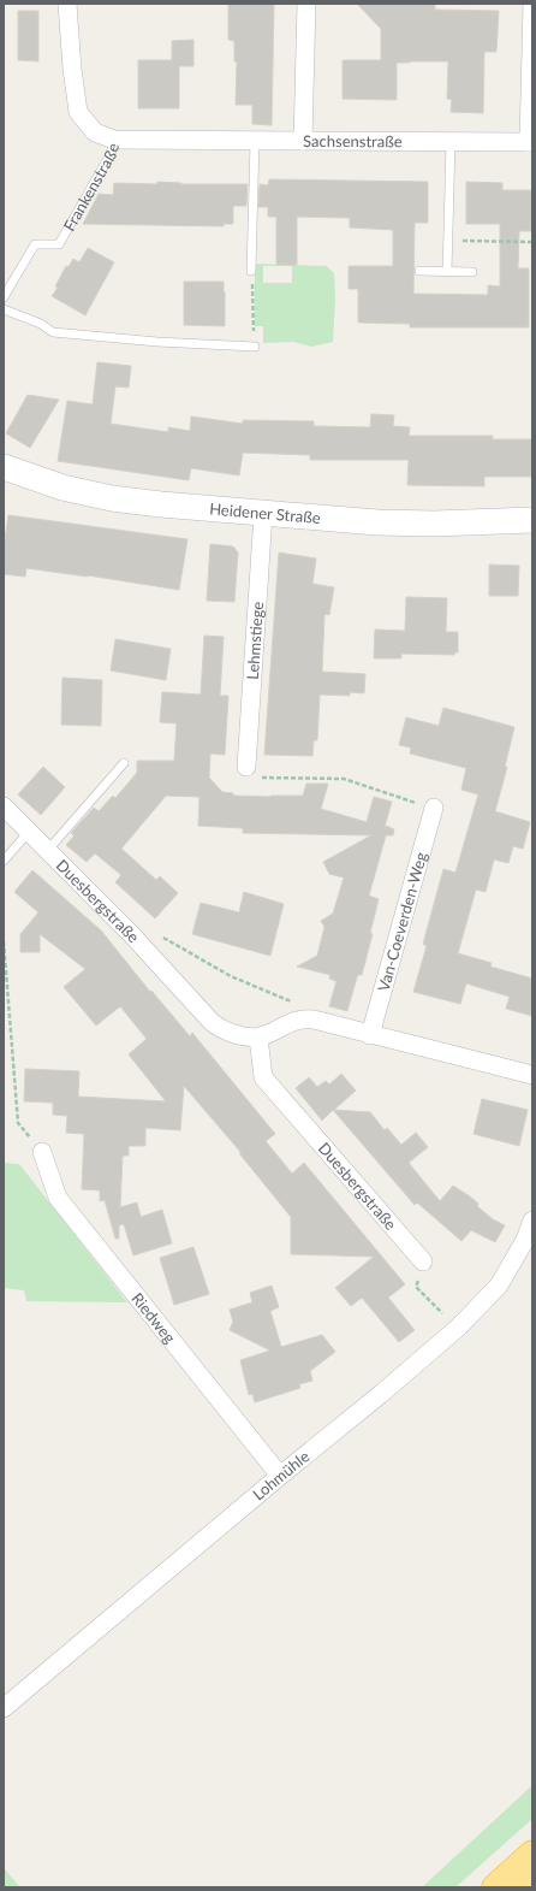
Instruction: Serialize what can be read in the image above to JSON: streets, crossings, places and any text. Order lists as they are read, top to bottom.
{
  "streets": {
    "main road": ["Heidener Straße"],
    "street": [
      "Sachsenstraße",
      "Frankenstraße",
      "Lehmstiege",
      "Duesbergstraße",
      "Van-Coeverden-Weg",
      "Riedweg",
      "Lohmühle"
    ]
  },
  "crossings": [
    ["Sachsenstraße", "Frankenstraße"],
    ["Heidener Straße", "Lehmstiege"],
    ["Riedweg", "Lohmühle"]
  ]
}
